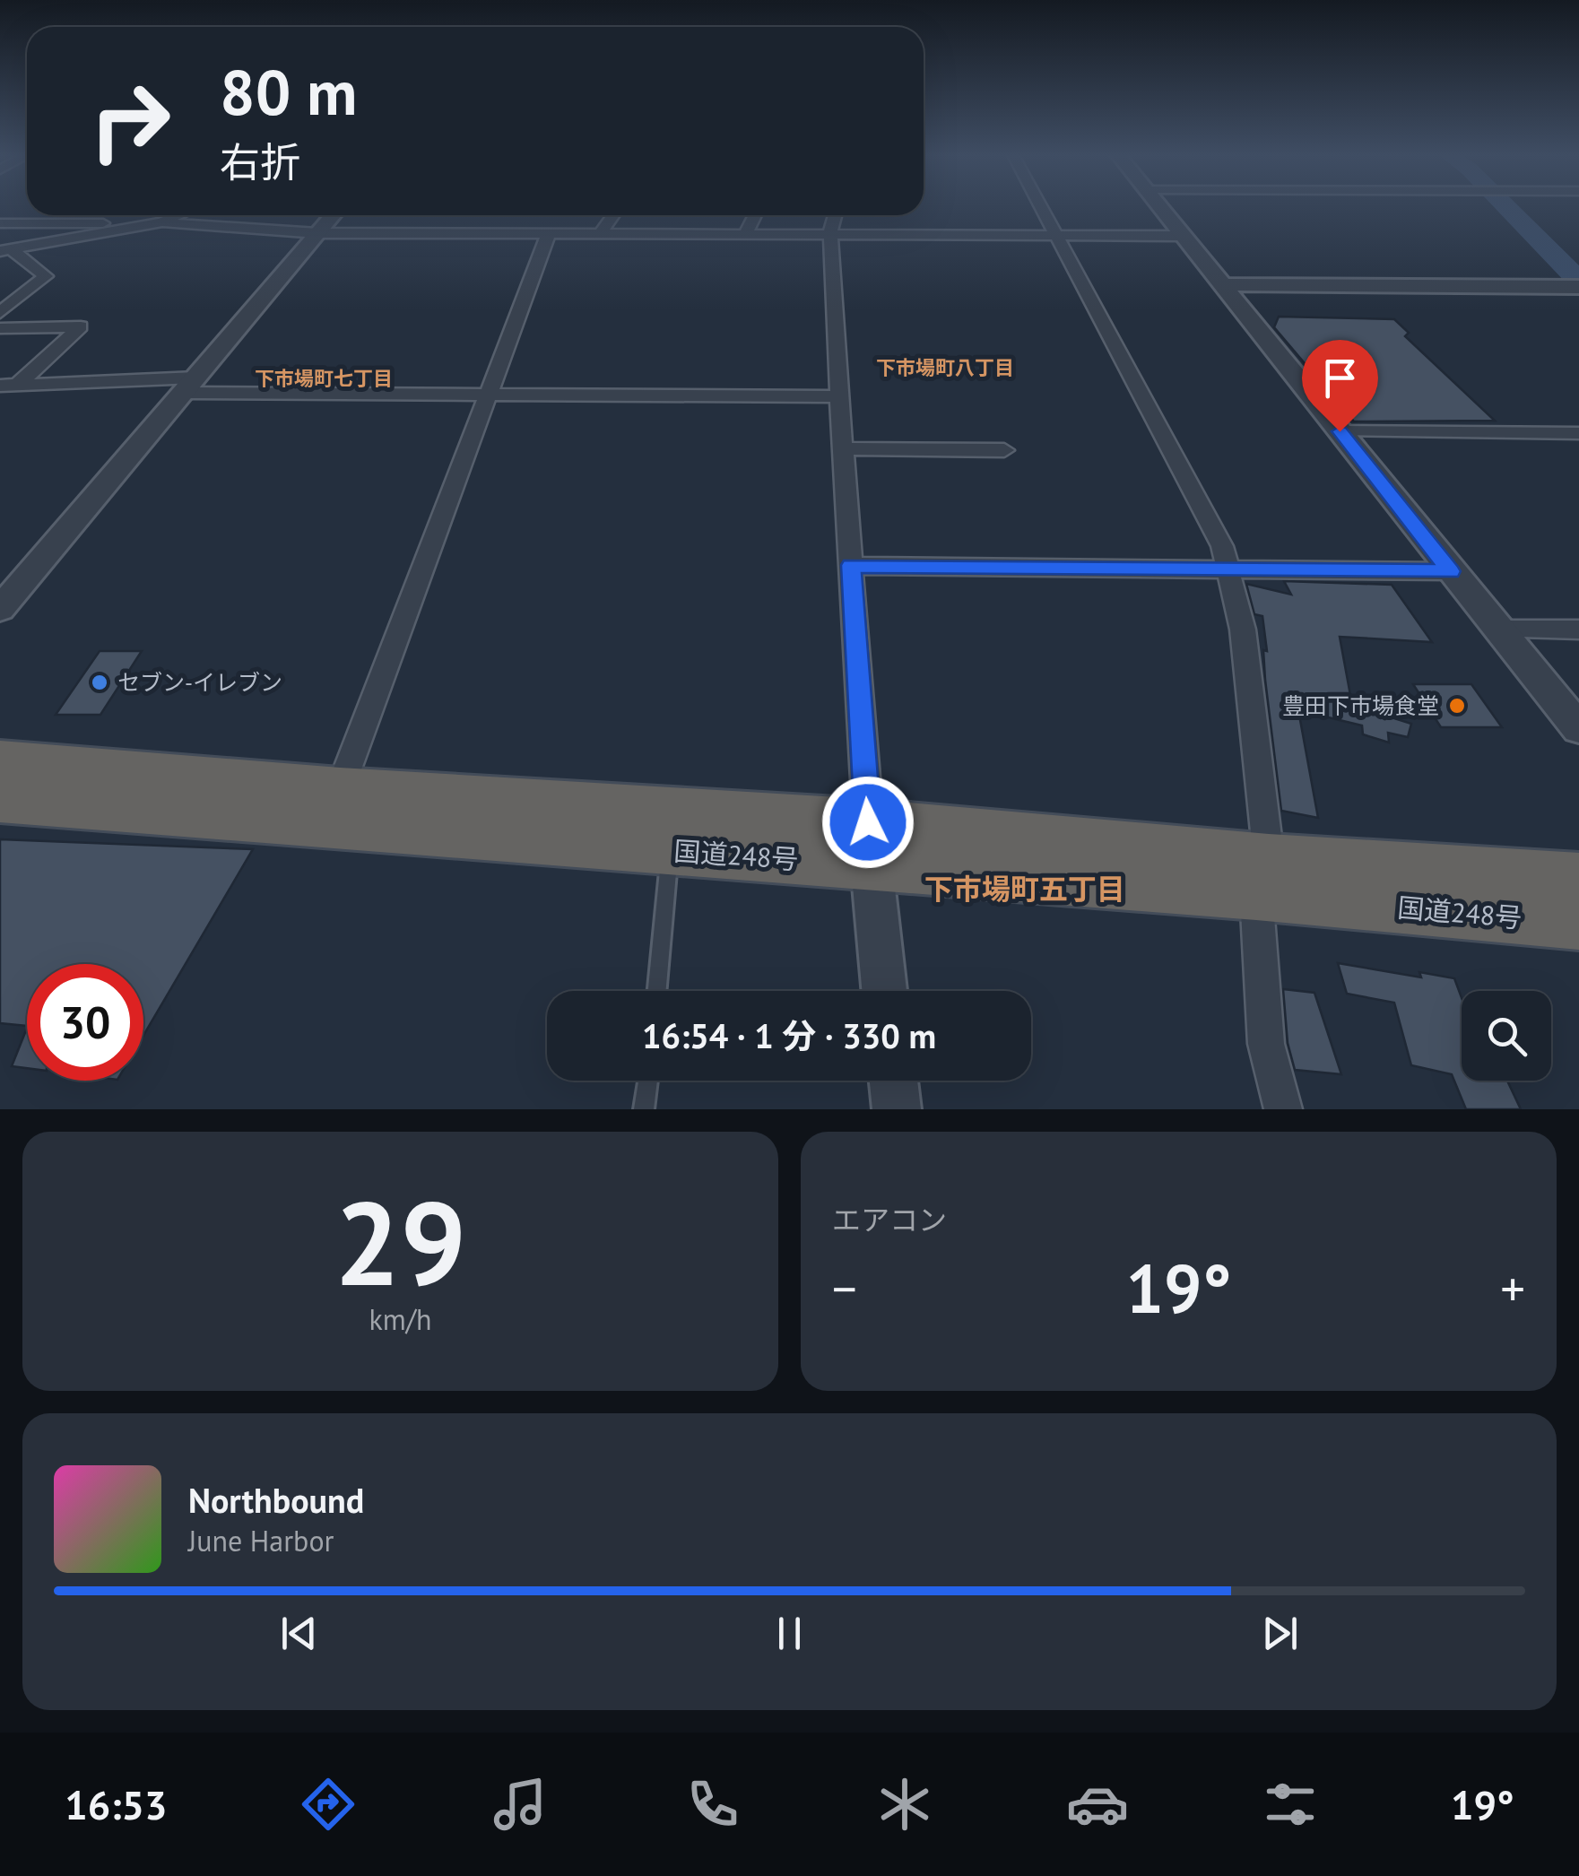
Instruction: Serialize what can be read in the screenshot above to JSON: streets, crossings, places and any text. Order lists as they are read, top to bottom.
{
  "streets": {
    "highway": ["国道248号"]
  },
  "districts": ["下市場町八丁目", "下市場町七丁目", "下市場町五丁目"],
  "places": ["セブン-イレブン", "豊田下市場食堂"],
  "page": {
    "turn": ["80 m", "右折"],
    "limit": "30",
    "trip": "16:54 · 1 分 · 330 m",
    "tile": [
      ["29", "km/h"],
      "エアコン"
    ],
    "heat": ["−", "19°", "+"],
    "song": ["Northbound", "June Harbor"],
    "tabs": ["16:53", "19°"]
  }
}
